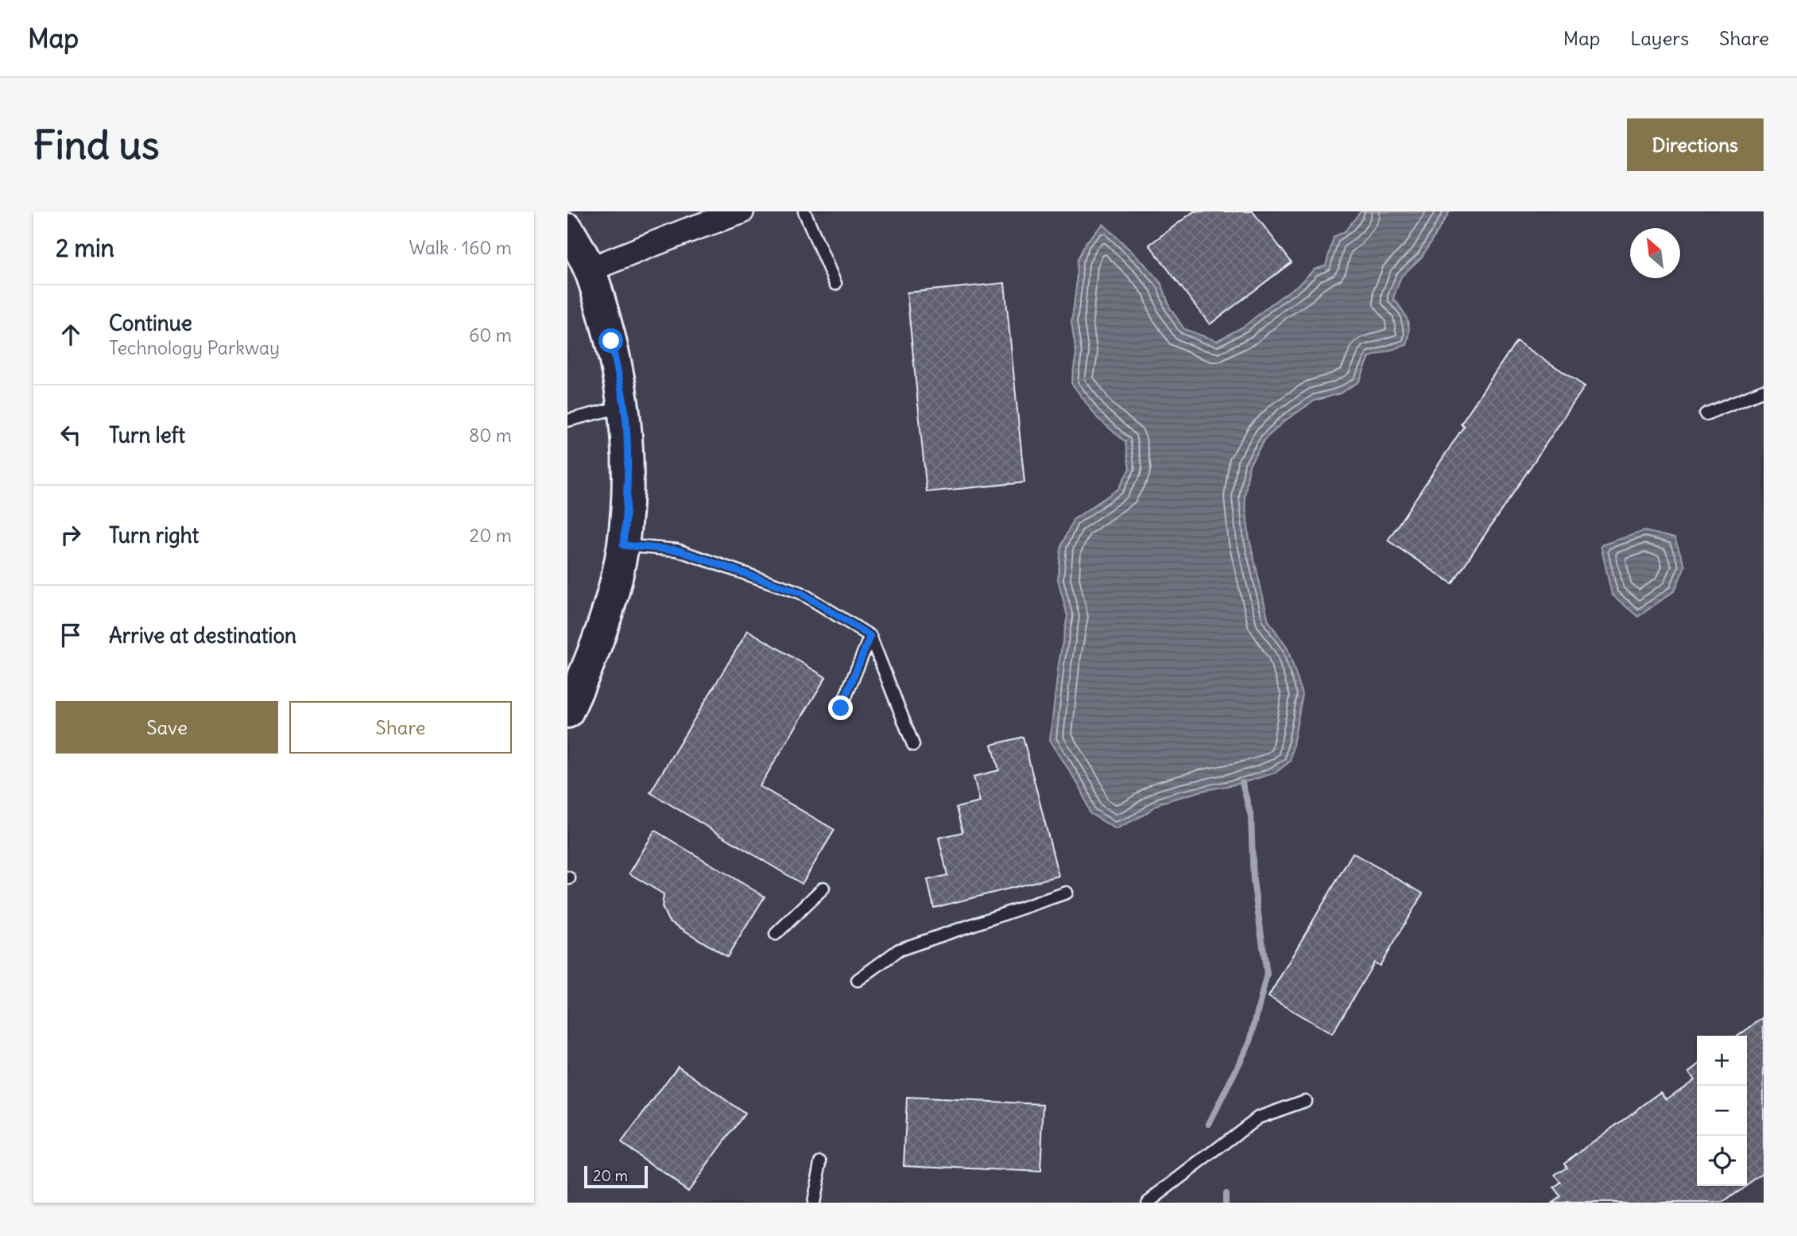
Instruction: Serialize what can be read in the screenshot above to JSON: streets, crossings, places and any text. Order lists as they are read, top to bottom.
{
  "scale_bar": "20 m",
  "north": "top left",
  "page": {
    "header": "Map",
    "nav": ["Map", "Layers", "Share"],
    "buttons": [
      "Directions",
      ["Save", "Share"]
    ],
    "title": "Find us",
    "heading": ["2 min", "Walk · 160 m"],
    "list": [
      ["Continue", "Technology Parkway", "60 m"],
      ["Turn left", "80 m"],
      ["Turn right", "20 m"],
      "Arrive at destination"
    ],
    "map_buttons": ["+", "−"],
    "scale": "20 m"
  }
}
